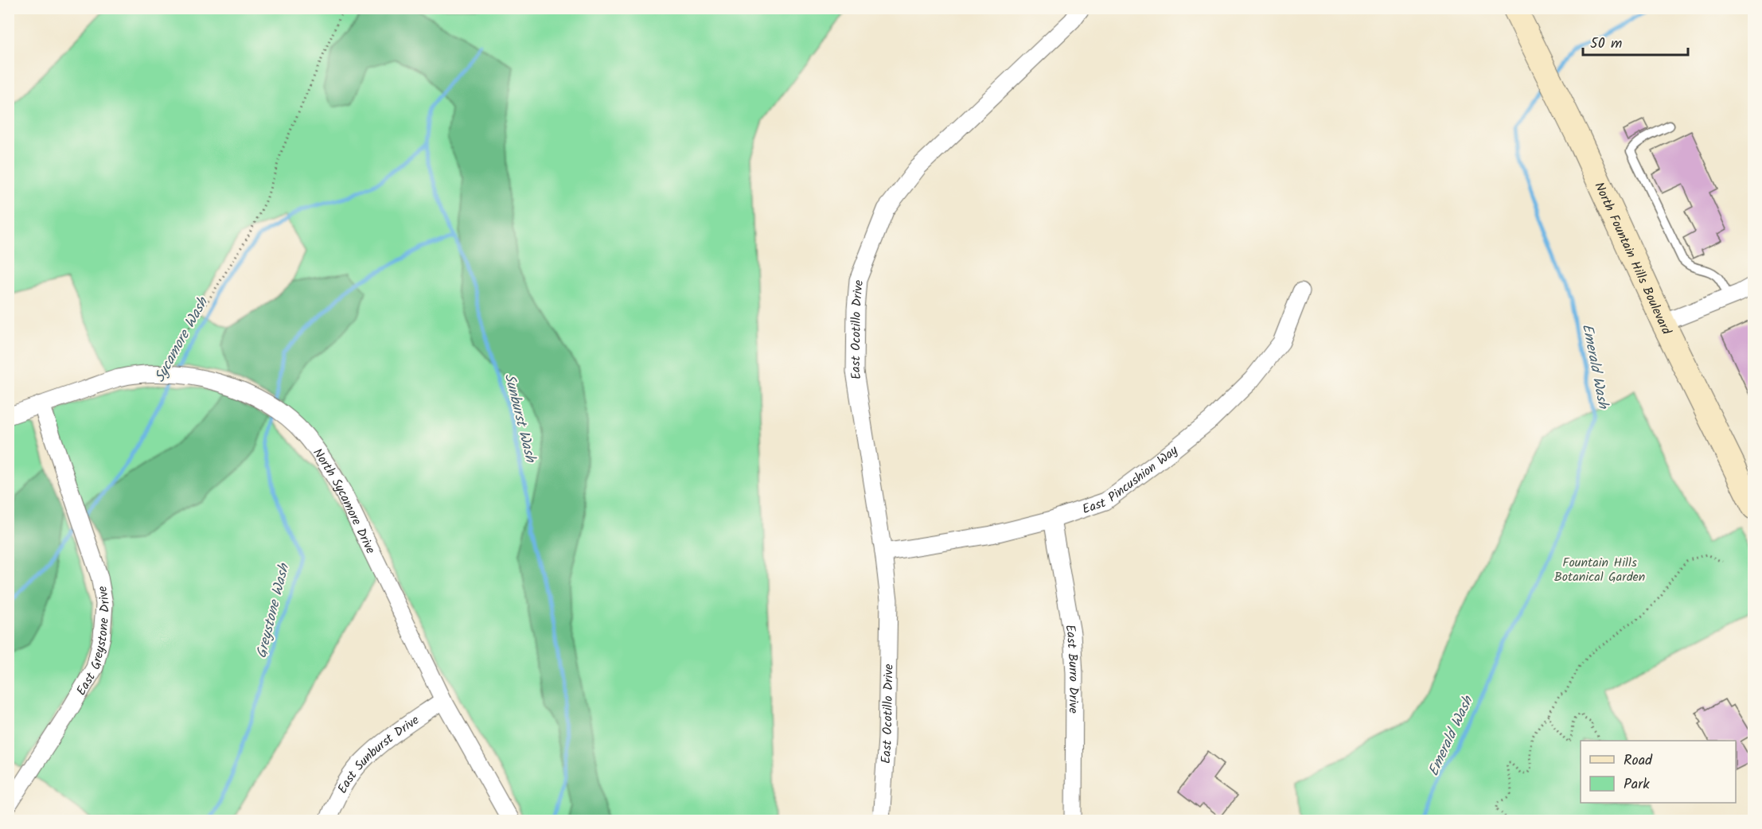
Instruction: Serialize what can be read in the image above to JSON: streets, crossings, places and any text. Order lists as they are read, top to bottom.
{
  "streets": {
    "main road": ["North Fountain Hills Boulevard"],
    "street": [
      "East Ocotillo Drive",
      "East Pincushion Way",
      "North Sycamore Drive",
      "East Greystone Drive",
      "East Burro Drive",
      "East Sunburst Drive"
    ]
  },
  "crossings": [
    ["East Ocotillo Drive", "East Pincushion Way"],
    ["East Pincushion Way", "East Burro Drive"],
    ["North Sycamore Drive", "East Greystone Drive"],
    ["North Sycamore Drive", "East Sunburst Drive"]
  ],
  "water": [
    "Sycamore Wash",
    "Emerald Wash",
    "Sunburst Wash",
    "Greystone Wash"
  ],
  "parks": ["Fountain Hills Botanical Garden"],
  "legend": ["Road", "Park"],
  "scale_bar": "50 m"
}
